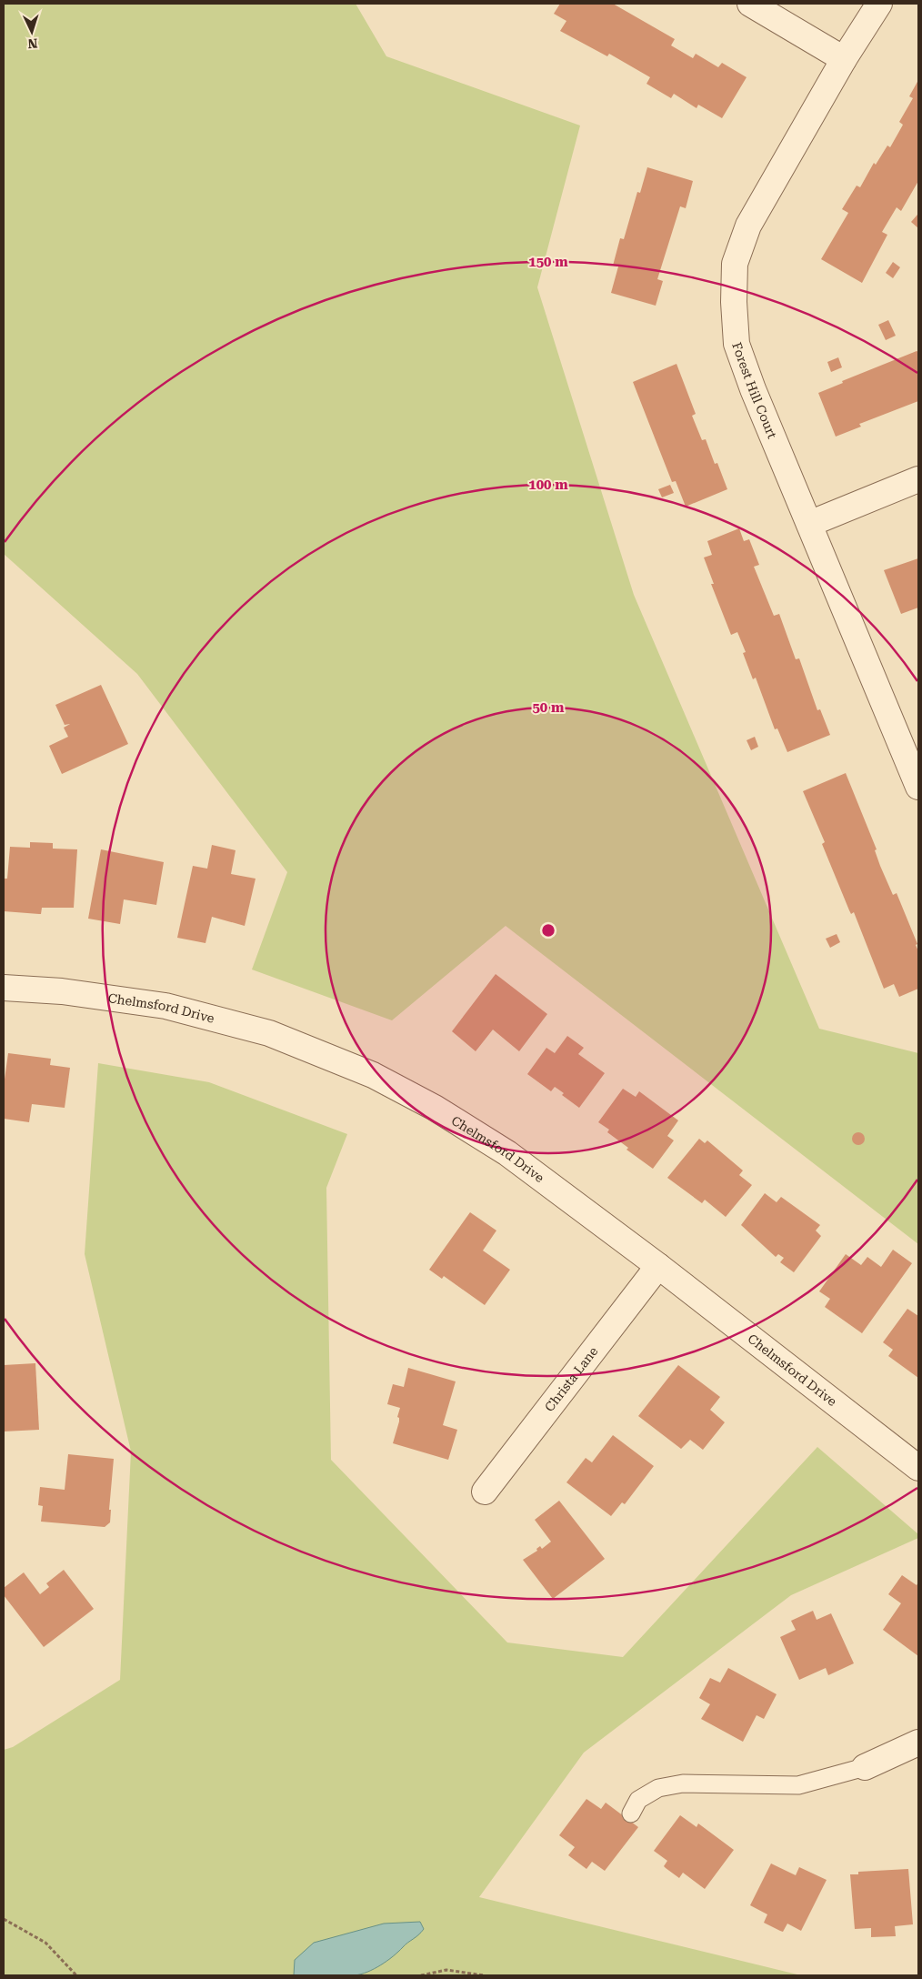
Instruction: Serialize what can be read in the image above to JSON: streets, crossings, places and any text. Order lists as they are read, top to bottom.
{
  "streets": {
    "street": ["Forest Hill Court", "Chelmsford Drive", "Christa Lane"]
  },
  "crossings": [
    ["Chelmsford Drive", "Christa Lane"]
  ],
  "north": "bottom",
  "rings": ["150 m", "100 m", "50 m"]
}
